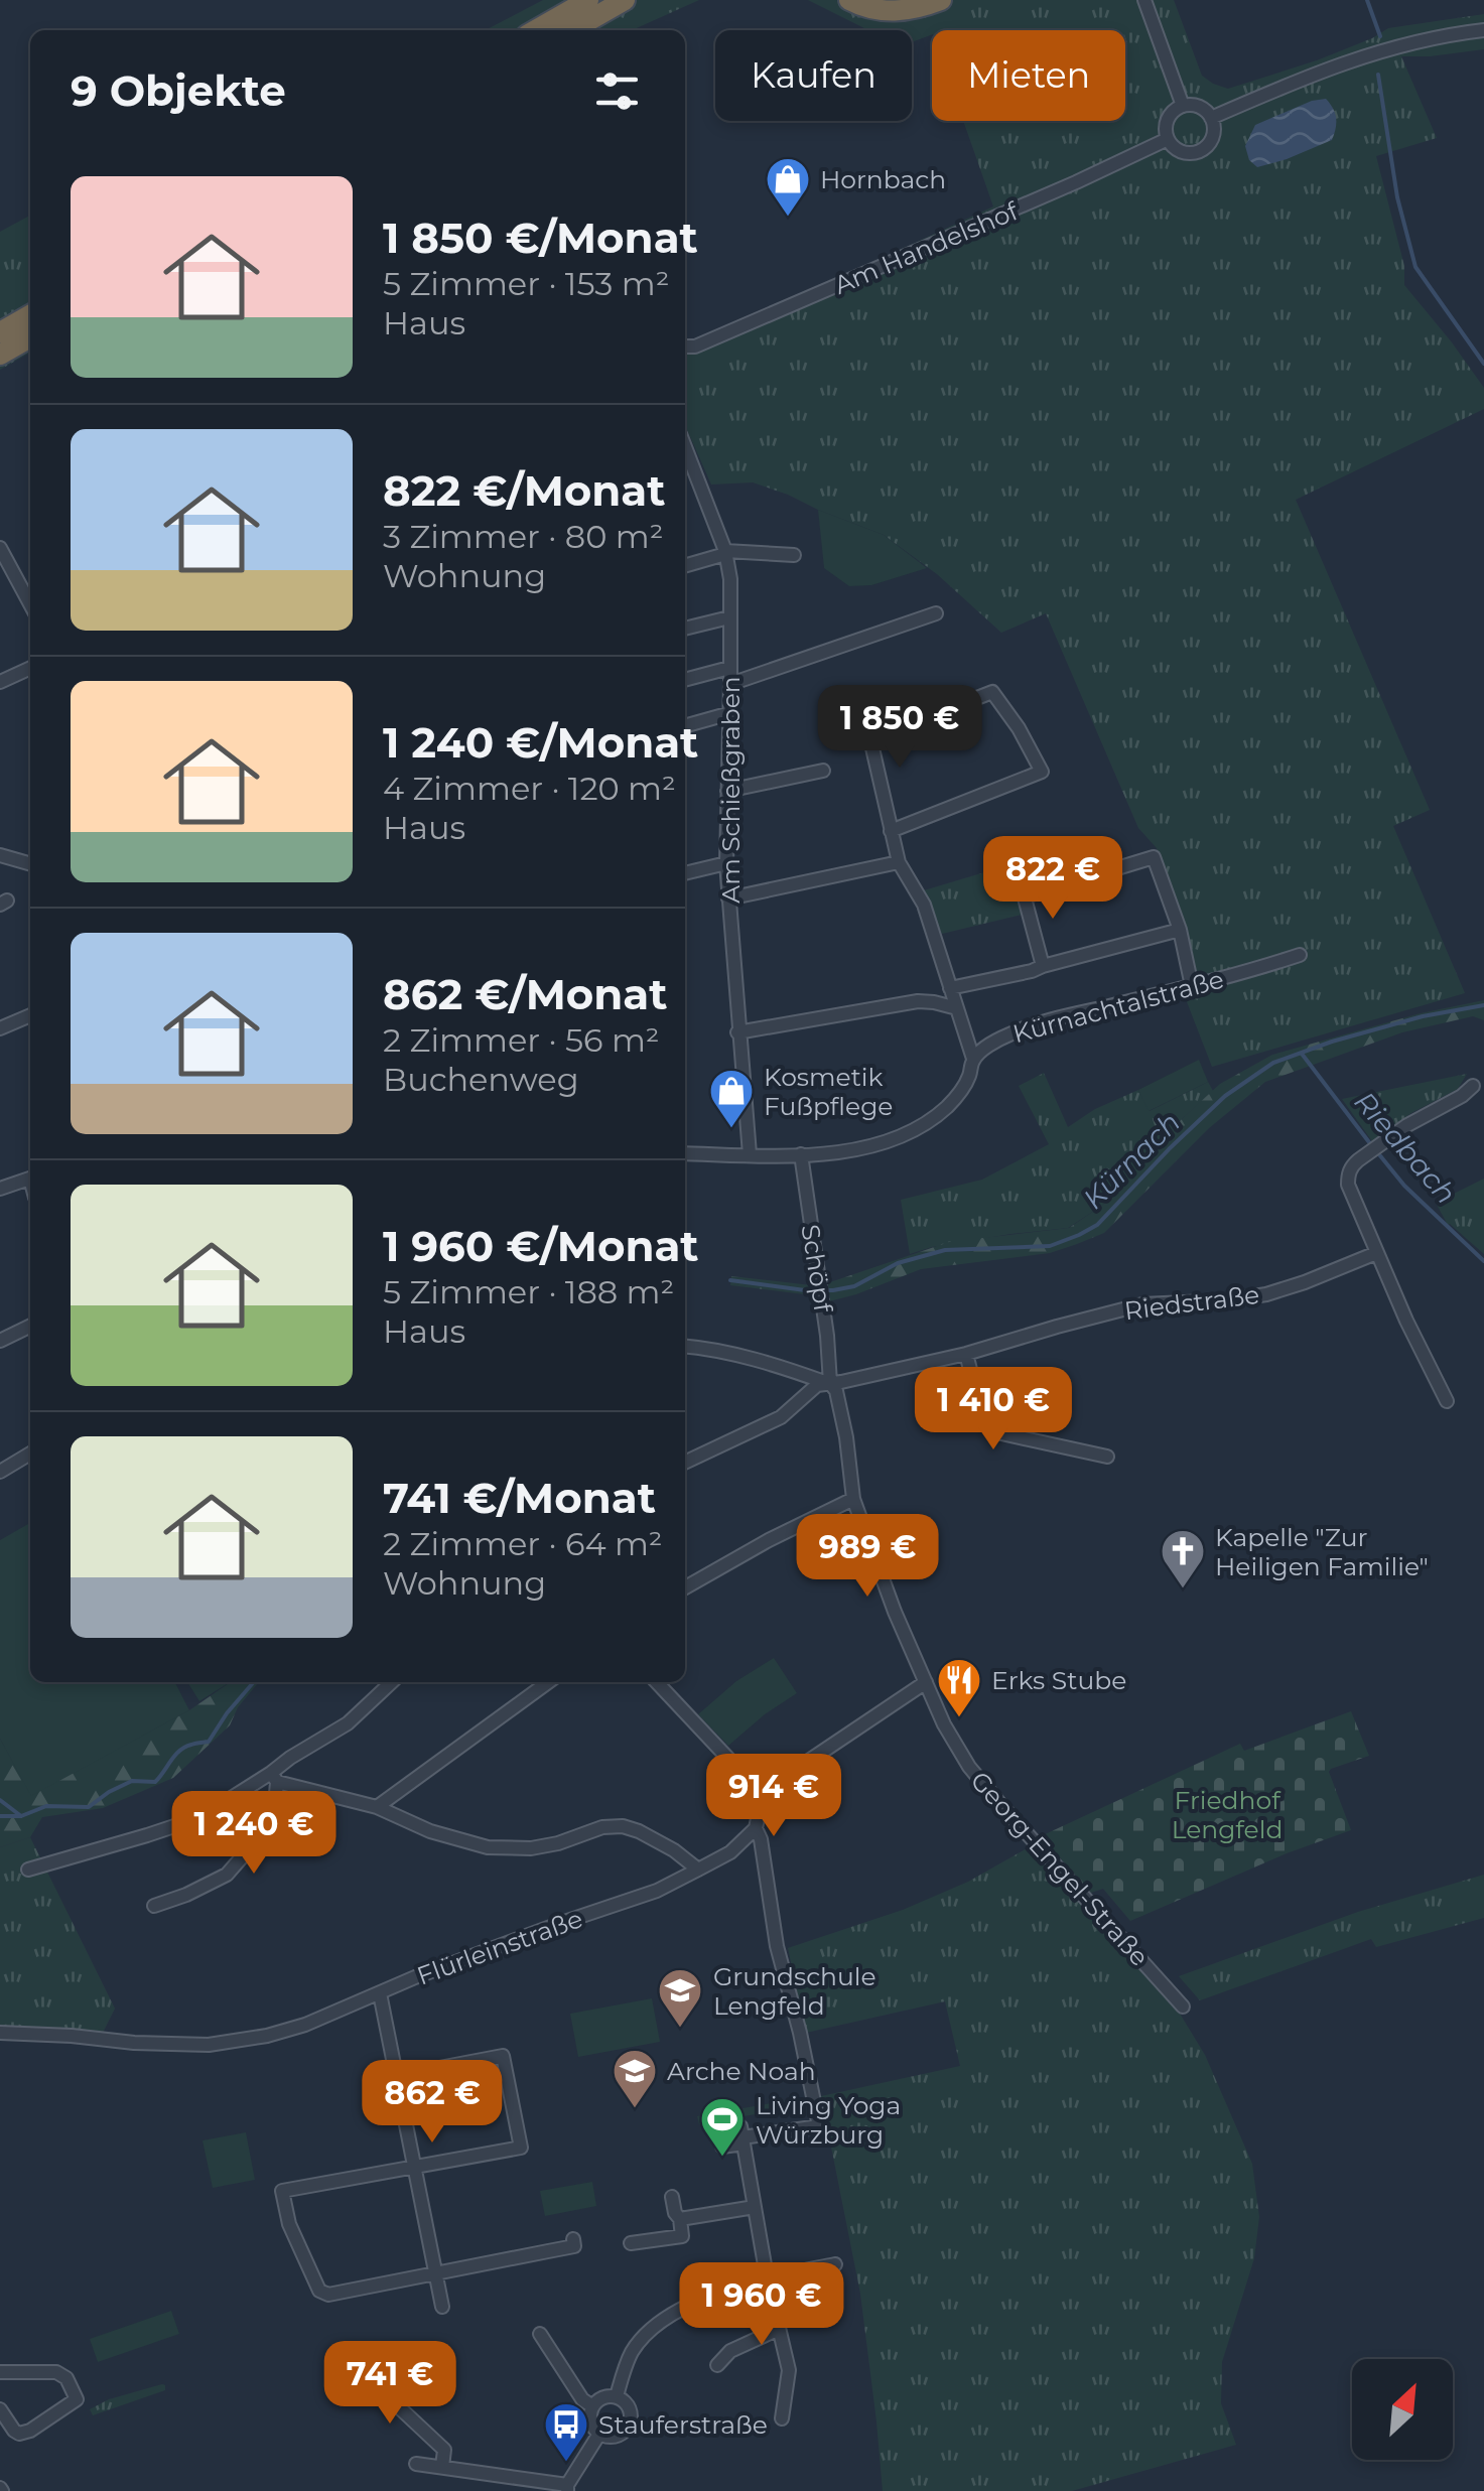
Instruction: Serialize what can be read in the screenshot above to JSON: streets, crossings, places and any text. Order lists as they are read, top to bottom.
{
  "streets": {
    "street": [
      "Am Handelshof",
      "Am Schießgraben",
      "Kürnachtalstraße",
      "Schöpf",
      "Riedstraße",
      "Georg-Engel-Straße",
      "Flürleinstraße"
    ]
  },
  "crossings": [
    ["Am Schießgraben", "Kürnachtalstraße"],
    ["Kürnachtalstraße", "Schöpf"],
    ["Schöpf", "Riedstraße"],
    ["Schöpf", "Georg-Engel-Straße"],
    ["Riedstraße", "Georg-Engel-Straße"]
  ],
  "water": ["Riedbach", "Kürnach"],
  "parks": ["Friedhof Lengfeld"],
  "places": {
    "shop": ["Hornbach", "Kosmetik Fußpflege"],
    "church": ["Kapelle \"Zur Heiligen Familie\""],
    "restaurant": ["Erks Stube"],
    "school or university": ["Grundschule Lengfeld", "Arche Noah"],
    "sports": ["Living Yoga Würzburg"],
    "bus stop": ["Stauferstraße"]
  },
  "north": "top right",
  "page": {
    "chip": ["Kaufen", "Mieten"],
    "heading": "9 Objekte",
    "list": [
      {
        "name": "1 850 €/Monat",
        "note": "5 Zimmer · 153 m² · Haus"
      },
      {
        "name": "822 €/Monat",
        "note": "3 Zimmer · 80 m² · Wohnung"
      },
      {
        "name": "1 240 €/Monat",
        "note": "4 Zimmer · 120 m² · Haus"
      },
      {
        "name": "862 €/Monat",
        "note": "2 Zimmer · 56 m² · Buchenweg"
      },
      {
        "name": "1 960 €/Monat",
        "note": "5 Zimmer · 188 m² · Haus"
      },
      {
        "name": "741 €/Monat",
        "note": "2 Zimmer · 64 m² · Wohnung"
      }
    ],
    "price": [
      "1 850 €",
      "822 €",
      "1 410 €",
      "989 €",
      "914 €",
      "1 240 €",
      "862 €",
      "1 960 €",
      "741 €"
    ]
  }
}
